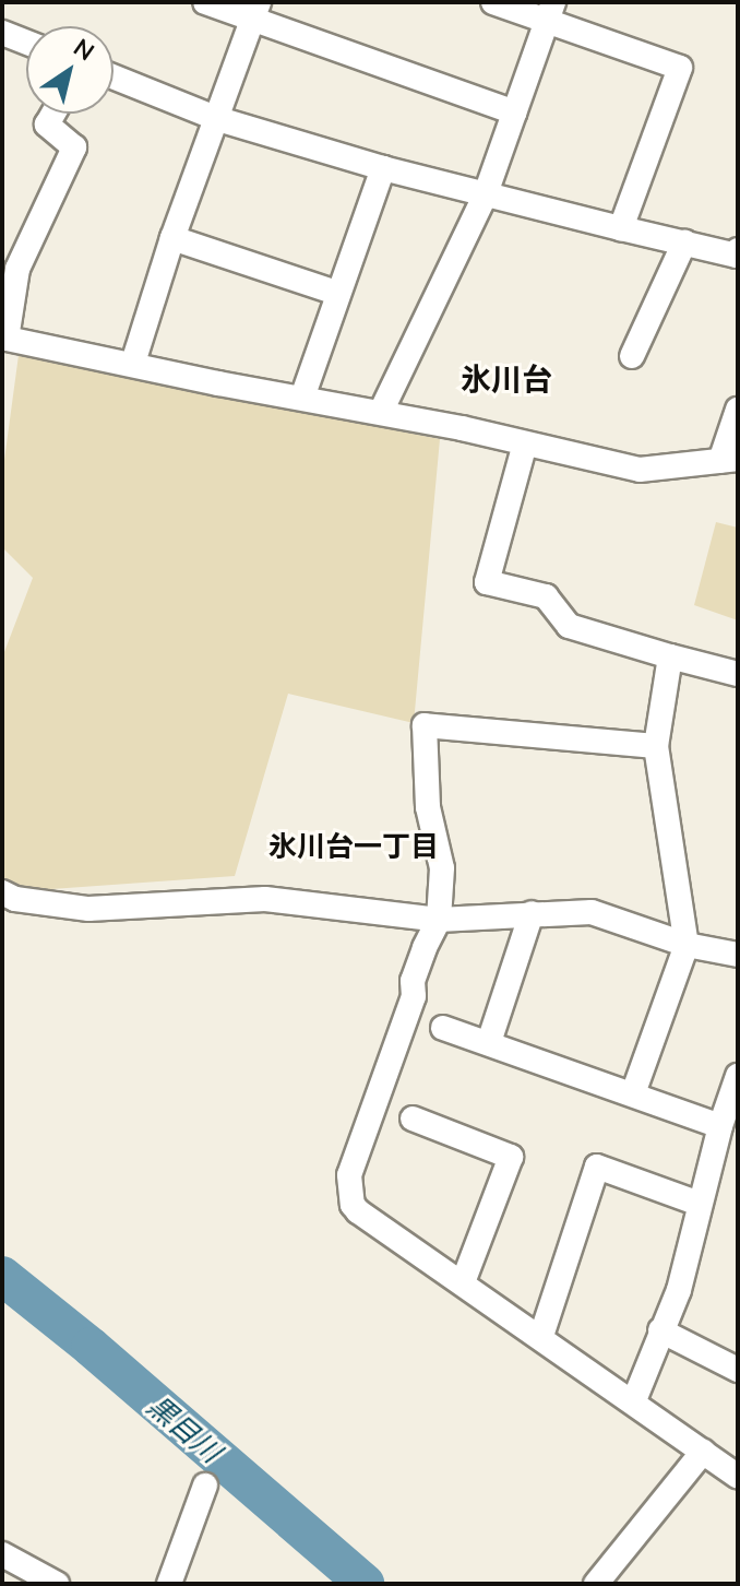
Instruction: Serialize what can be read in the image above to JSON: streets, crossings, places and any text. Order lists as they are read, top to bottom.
{
  "districts": ["氷川台", "氷川台一丁目"],
  "water": ["黒目川"],
  "north": "top right"
}
